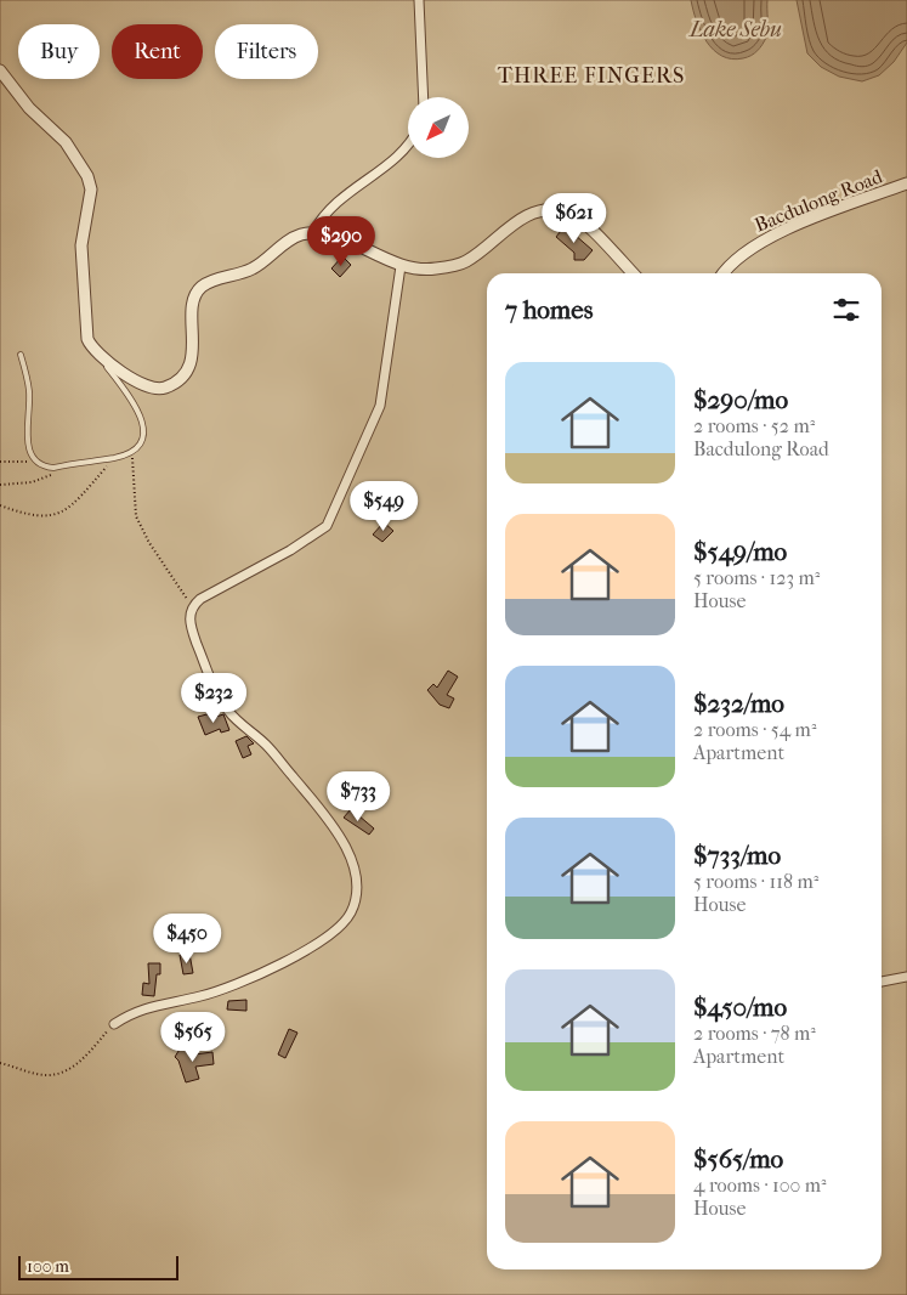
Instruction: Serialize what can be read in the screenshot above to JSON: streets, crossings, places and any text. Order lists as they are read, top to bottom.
{
  "streets": {
    "street": ["Bacdulong Road"]
  },
  "districts": ["THREE FINGERS"],
  "water": ["Lake Sebu"],
  "scale_bar": "100 m",
  "north": "bottom left",
  "page": {
    "chip": ["Buy", "Rent", "Filters"],
    "price": [
      "$621",
      "$290",
      "$549",
      "$232",
      "$733",
      "$450",
      "$565"
    ],
    "heading": "7 homes",
    "list": [
      {
        "name": "$290/mo",
        "note": "2 rooms · 52 m² · Bacdulong Road"
      },
      {
        "name": "$549/mo",
        "note": "5 rooms · 123 m² · House"
      },
      {
        "name": "$232/mo",
        "note": "2 rooms · 54 m² · Apartment"
      },
      {
        "name": "$733/mo",
        "note": "5 rooms · 118 m² · House"
      },
      {
        "name": "$450/mo",
        "note": "2 rooms · 78 m² · Apartment"
      },
      {
        "name": "$565/mo",
        "note": "4 rooms · 100 m² · House"
      }
    ],
    "scale": "100 m"
  }
}
